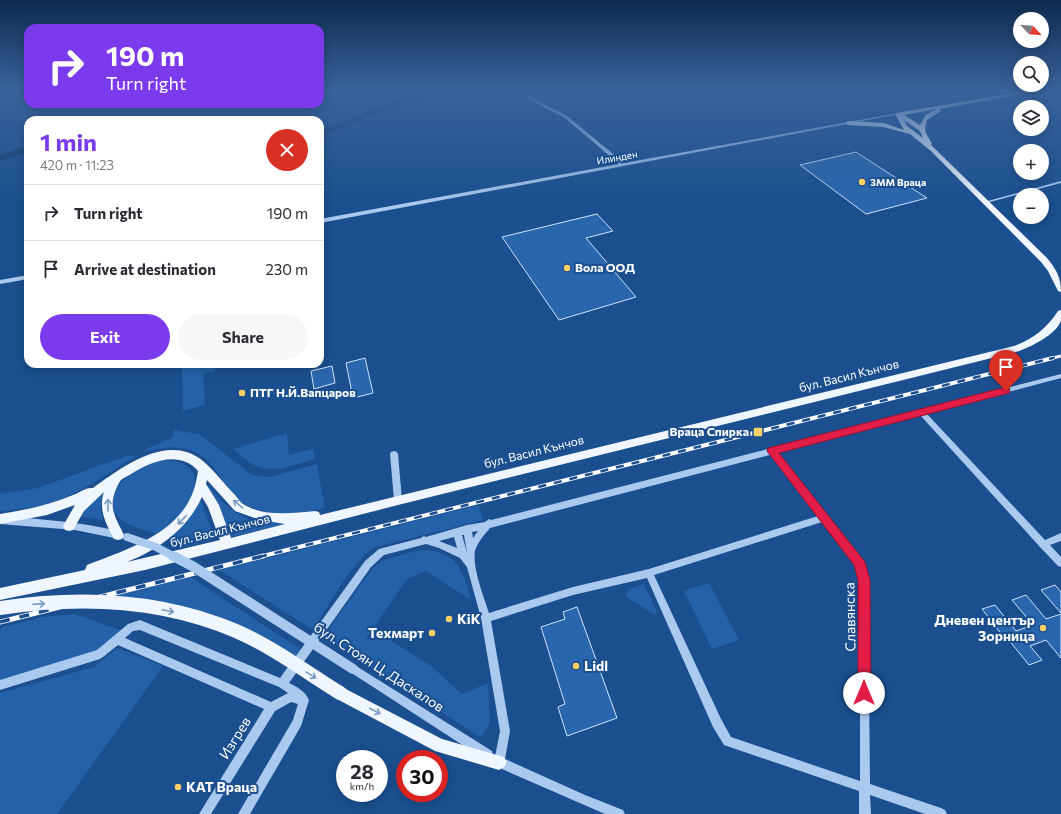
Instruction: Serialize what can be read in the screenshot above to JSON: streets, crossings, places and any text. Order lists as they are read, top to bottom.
{
  "streets": {
    "main road": ["бул. Васил Кънчов"],
    "street": [
      "Илинден",
      "Славянска",
      "бул. Стоян Ц. Даскалов",
      "Изгрев"
    ]
  },
  "places": {
    "other": [
      "ЗММ Враца",
      "Вола ООД",
      "ПТГ Н.Й.Вапцаров",
      "KiK",
      "Дневен център Зорница",
      "Техмарт",
      "Lidl",
      "КАТ Враца"
    ],
    "transit": ["Враца Спирка"]
  },
  "north": "bottom right",
  "page": {
    "map_buttons": ["+", "−"],
    "turn": ["190 m", "Turn right"],
    "heading": ["1 min", "420 m · 11:23"],
    "list": [
      {
        "name": "Turn right",
        "value": "190 m"
      },
      {
        "name": "Arrive at destination",
        "value": "230 m"
      }
    ],
    "buttons": ["Exit", "Share"],
    "speed": "28 km/h",
    "limit": "30"
  }
}
